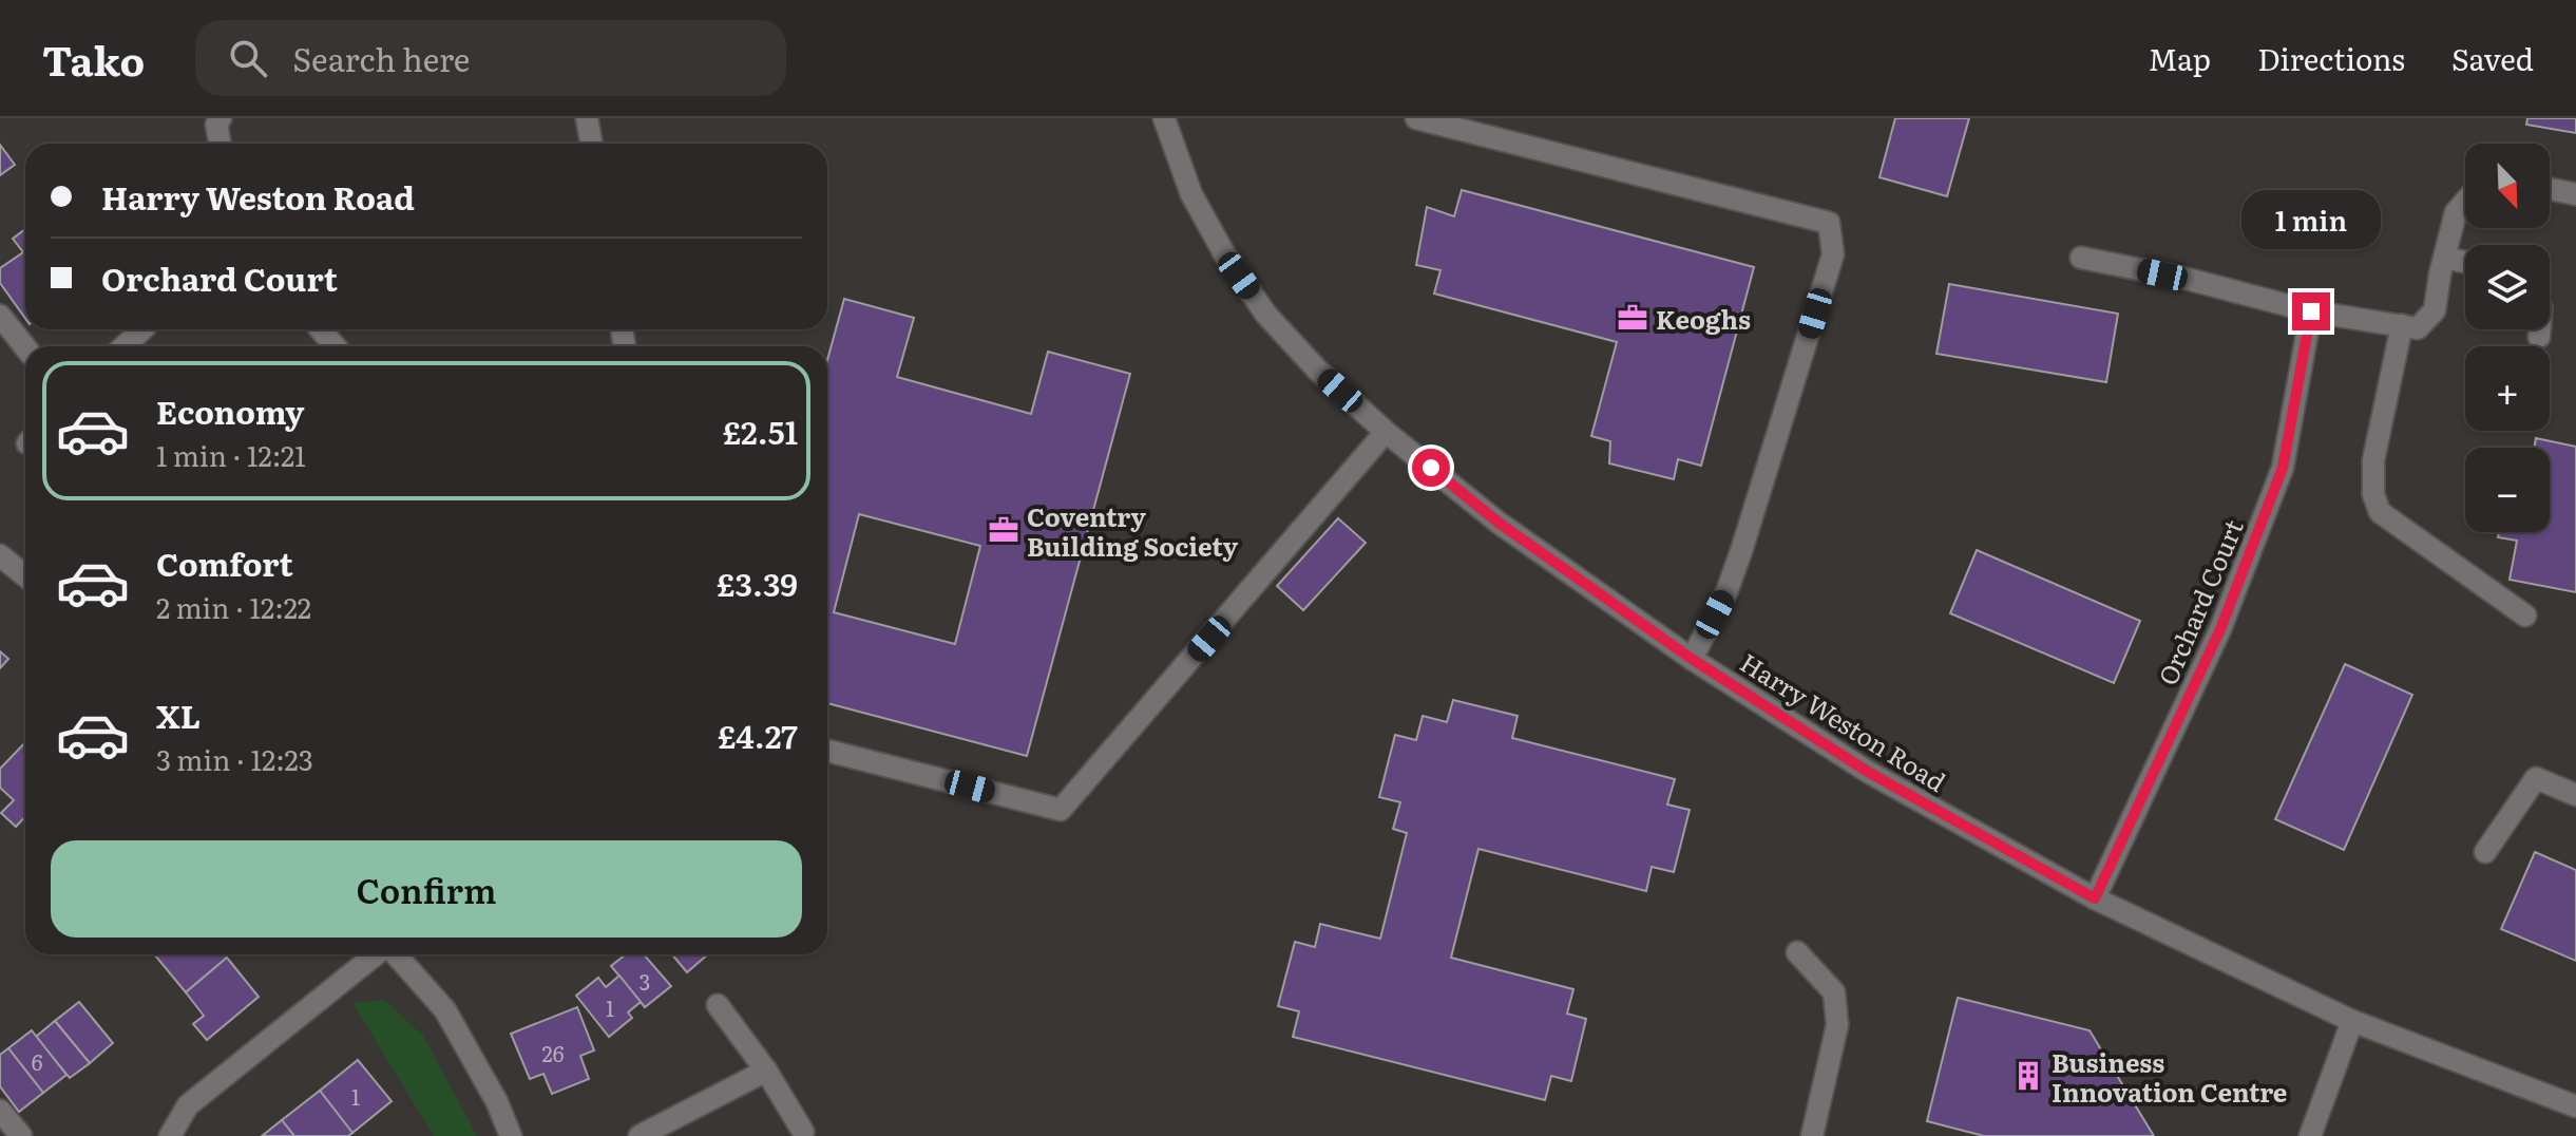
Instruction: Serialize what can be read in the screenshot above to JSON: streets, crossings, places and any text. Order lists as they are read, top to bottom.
{
  "streets": {
    "street": ["Orchard Court", "Harry Weston Road"]
  },
  "crossings": [
    ["Orchard Court", "Harry Weston Road"]
  ],
  "places": {
    "office": ["Keoghs", "Coventry Building Society"],
    "building": ["Business Innovation Centre"]
  },
  "house_numbers": [
    "3",
    "1",
    "26",
    "6",
    "1"
  ],
  "north": "bottom right",
  "page": {
    "header": "Tako",
    "search": "Search here",
    "nav": ["Map", "Directions", "Saved"],
    "map_buttons": ["+", "−"],
    "banner": ["Harry Weston Road", "Orchard Court"],
    "bubble": "1 min",
    "list": [
      {
        "name": "Economy",
        "note": "1 min · 12:21",
        "value": "£2.51"
      },
      {
        "name": "Comfort",
        "note": "2 min · 12:22",
        "value": "£3.39"
      },
      {
        "name": "XL",
        "note": "3 min · 12:23",
        "value": "£4.27"
      }
    ],
    "buttons": "Confirm"
  }
}
